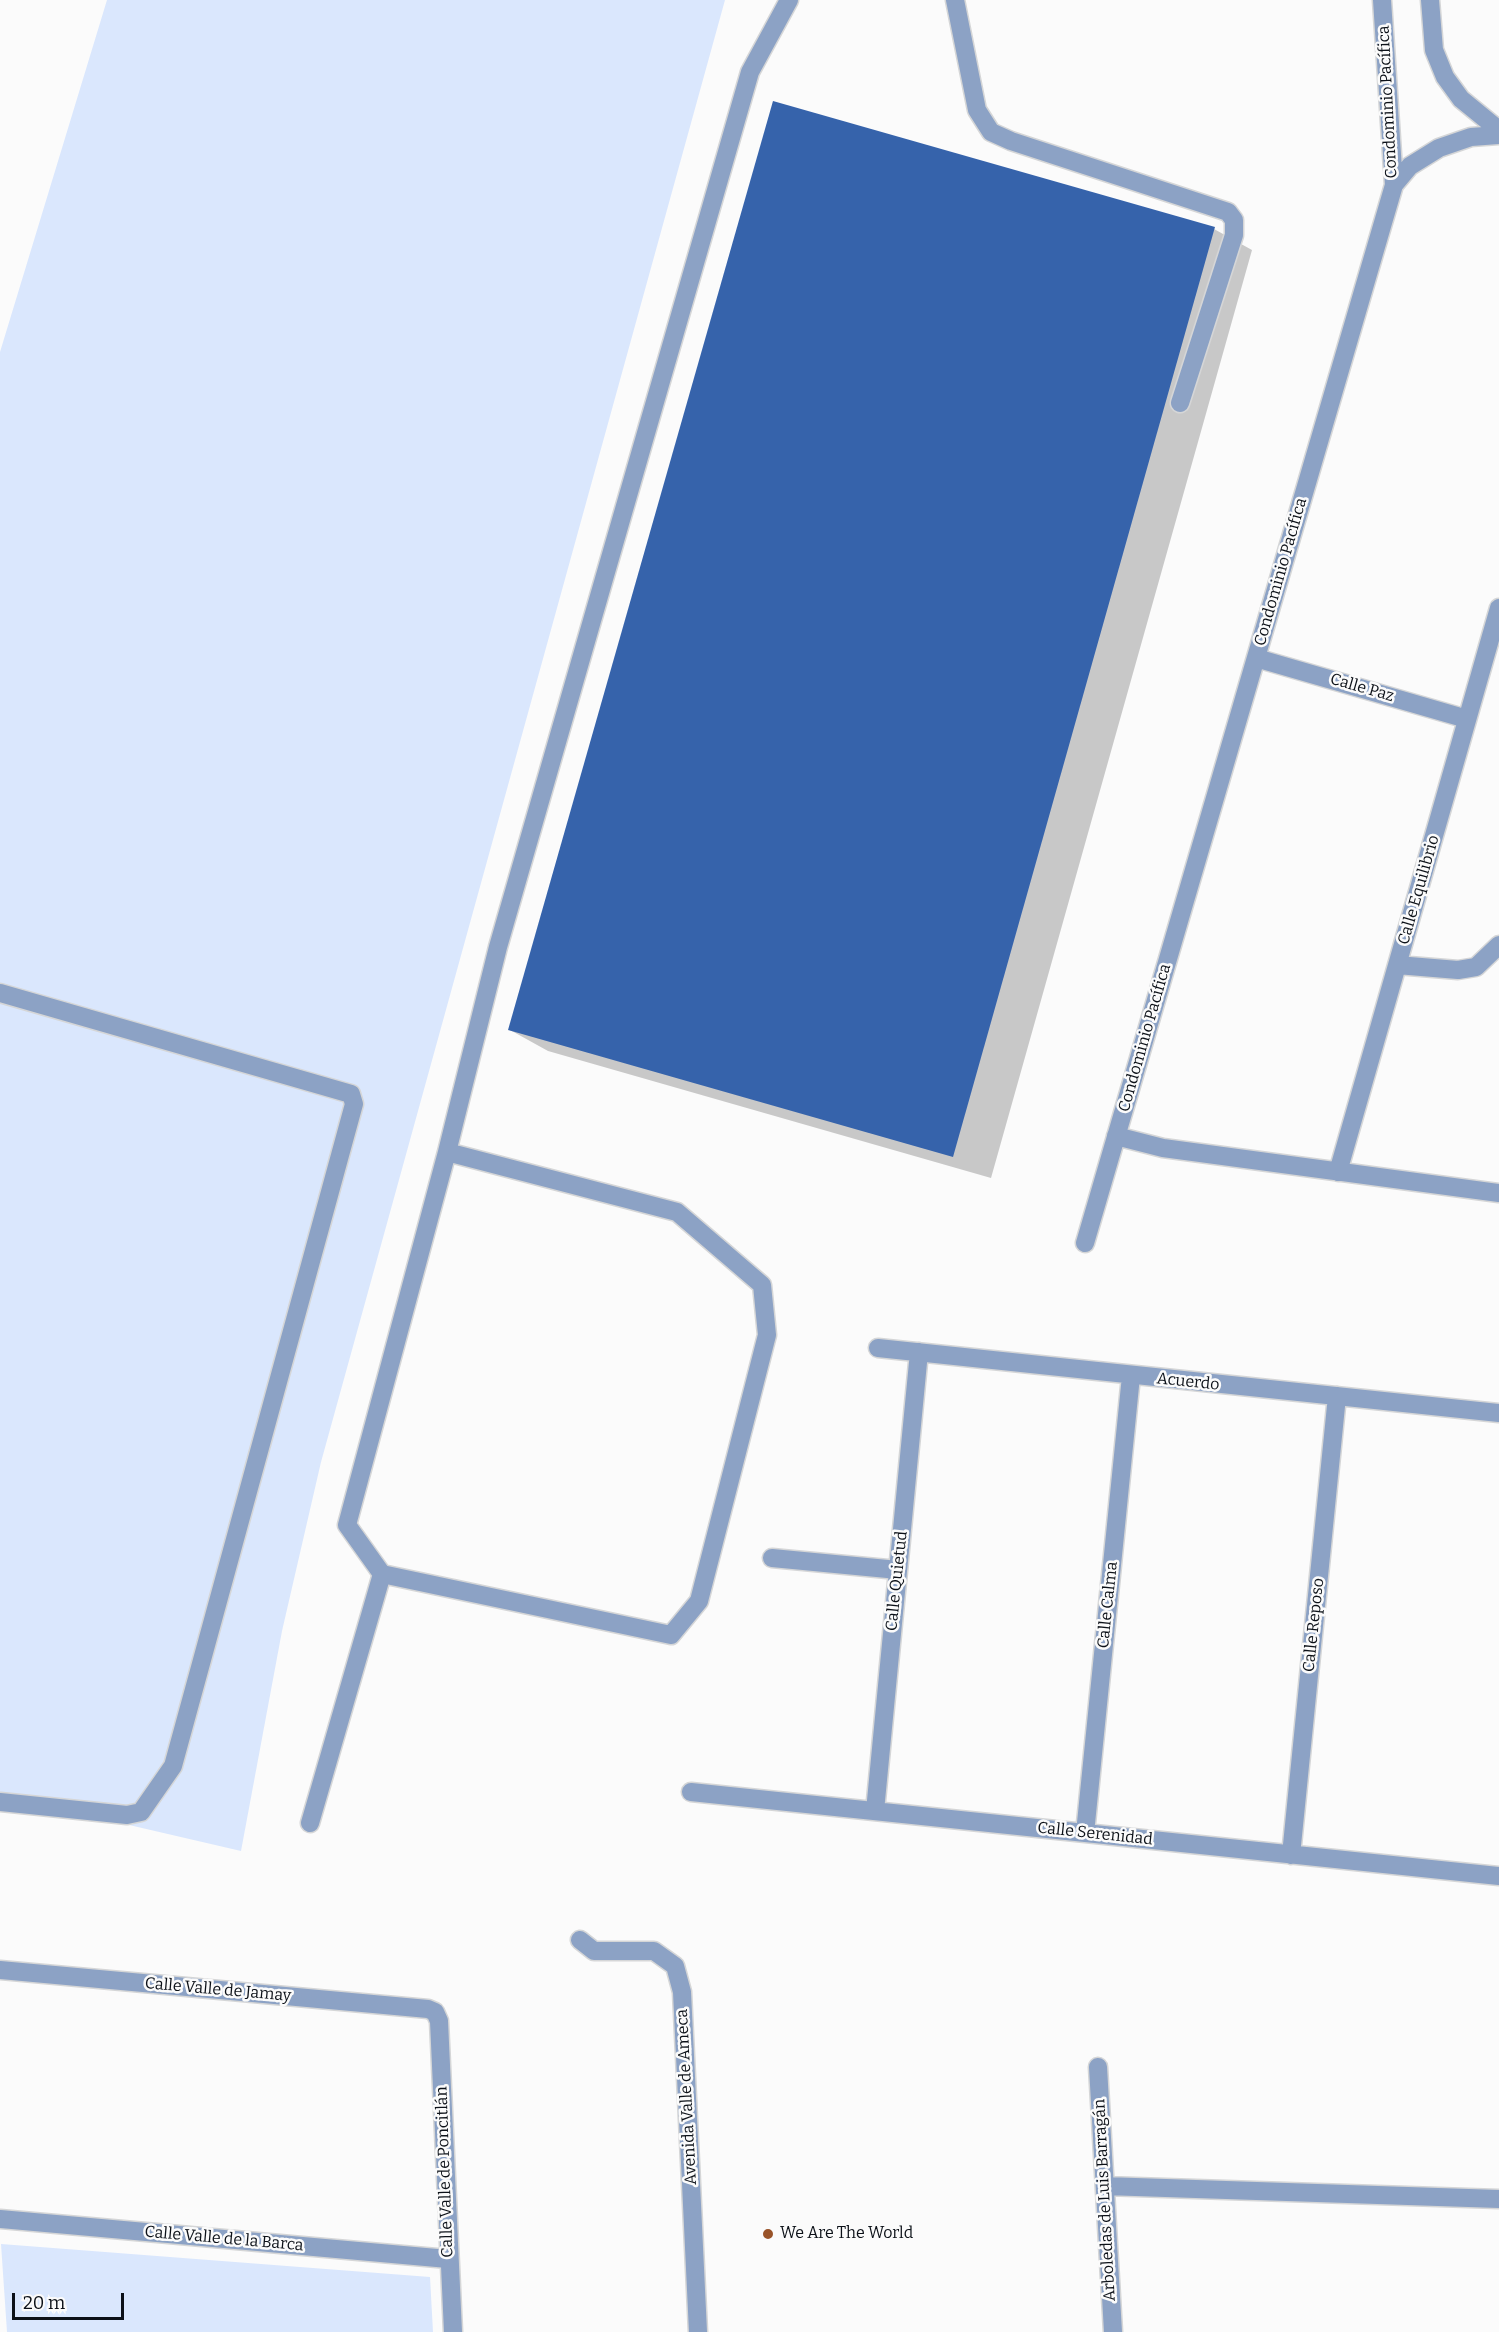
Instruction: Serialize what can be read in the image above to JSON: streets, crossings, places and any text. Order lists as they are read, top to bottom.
{
  "streets": {
    "street": [
      "Condominio Pacífica",
      "Calle Paz",
      "Calle Equilibrio",
      "Acuerdo",
      "Calle Quietud",
      "Calle Calma",
      "Calle Reposo",
      "Calle Serenidad",
      "Calle Valle de Jamay",
      "Avenida Valle de Ameca",
      "Calle Valle de Poncitlán",
      "Arboledas de Luis Barragán",
      "Calle Valle de la Barca"
    ]
  },
  "crossings": [
    ["Condominio Pacífica", "Calle Paz"],
    ["Calle Paz", "Calle Equilibrio"],
    ["Acuerdo", "Calle Quietud"],
    ["Acuerdo", "Calle Calma"],
    ["Acuerdo", "Calle Reposo"],
    ["Calle Quietud", "Calle Serenidad"],
    ["Calle Calma", "Calle Serenidad"],
    ["Calle Reposo", "Calle Serenidad"],
    ["Calle Valle de Jamay", "Calle Valle de Poncitlán"],
    ["Calle Valle de Poncitlán", "Calle Valle de la Barca"]
  ],
  "places": ["We Are The World"],
  "scale_bar": "20 m"
}
